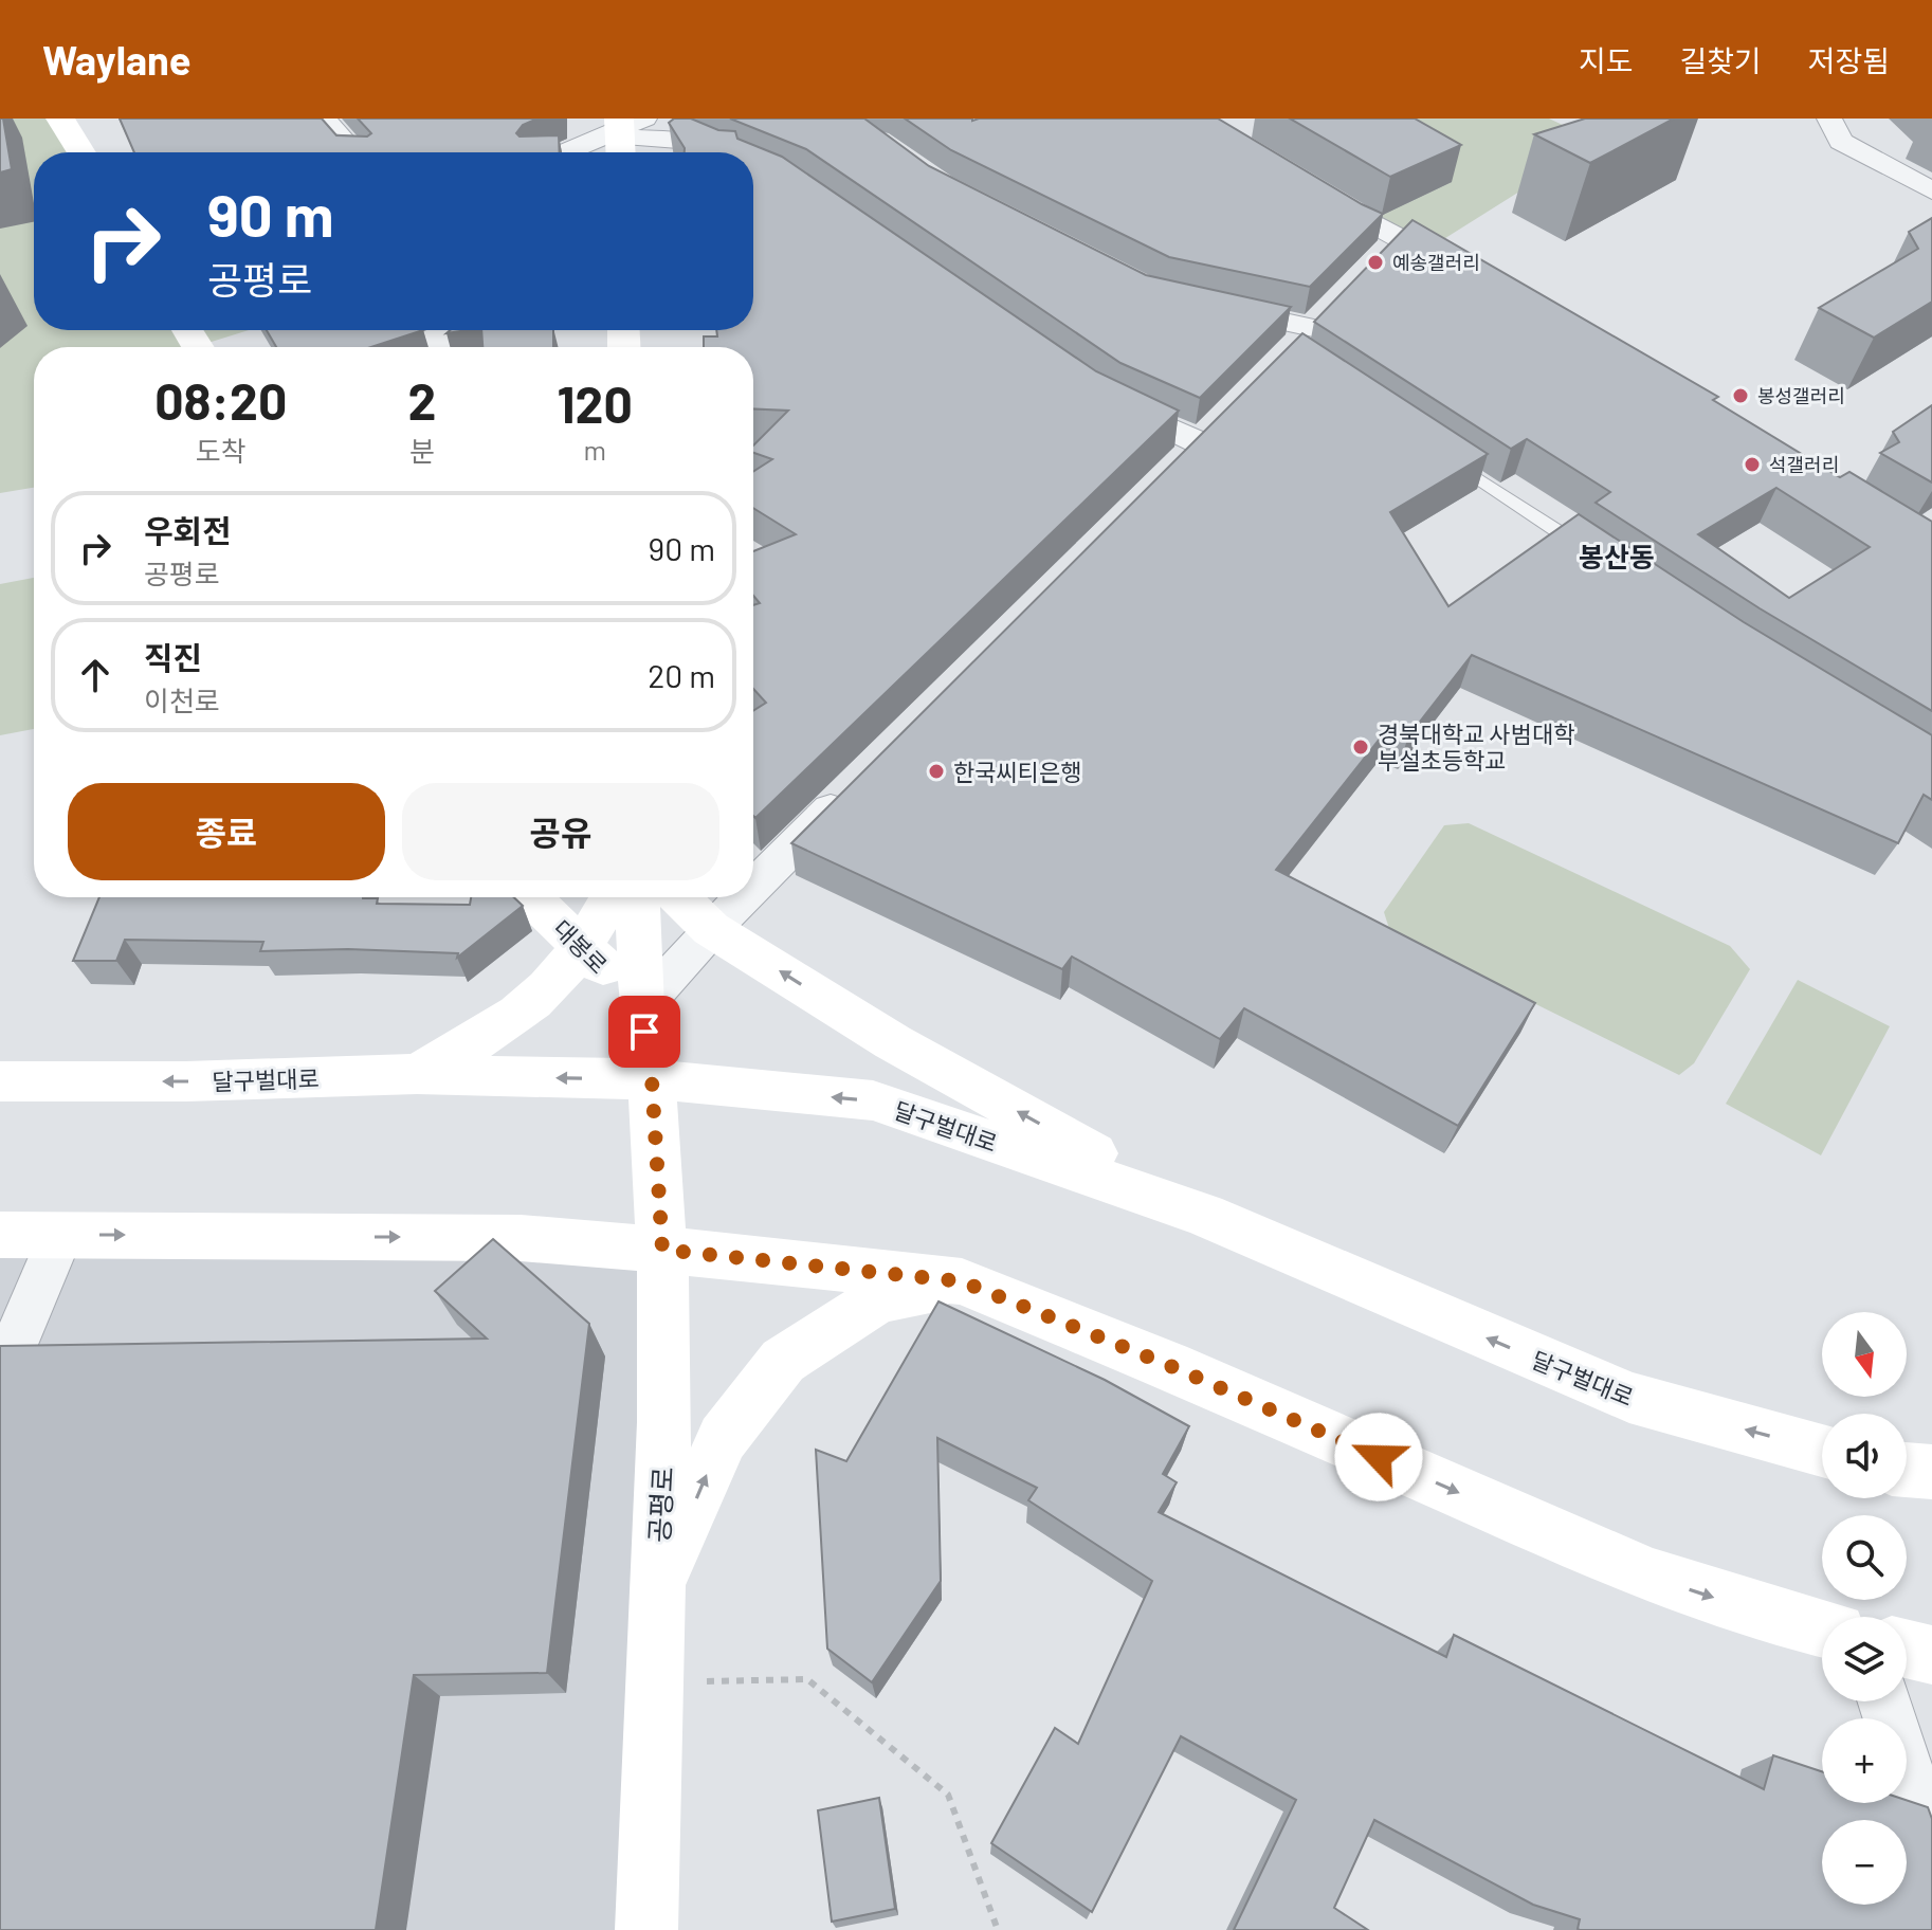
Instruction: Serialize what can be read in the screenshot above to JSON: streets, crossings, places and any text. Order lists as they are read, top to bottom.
{
  "streets": {
    "main road": ["대봉로", "달구벌대로", "공평로"]
  },
  "crossings": [
    ["대봉로", "공평로"],
    ["달구벌대로", "공평로"]
  ],
  "districts": ["봉산동"],
  "places": [
    "예송갤러리",
    "봉성갤러리",
    "석갤러리",
    "경북대학교 사범대학 부설초등학교",
    "한국씨티은행"
  ],
  "north": "bottom",
  "page": {
    "header": "Waylane",
    "nav": ["지도", "길찾기", "저장됨"],
    "turn": ["90 m", "공평로"],
    "eta": [
      "08:20",
      "도착",
      "2",
      "분",
      "120",
      "m"
    ],
    "list": [
      {
        "name": "우회전",
        "note": "공평로",
        "value": "90 m"
      },
      {
        "name": "직진",
        "note": "이천로",
        "value": "20 m"
      }
    ],
    "buttons": ["종료", "공유"],
    "map_buttons": ["+", "−"]
  }
}
